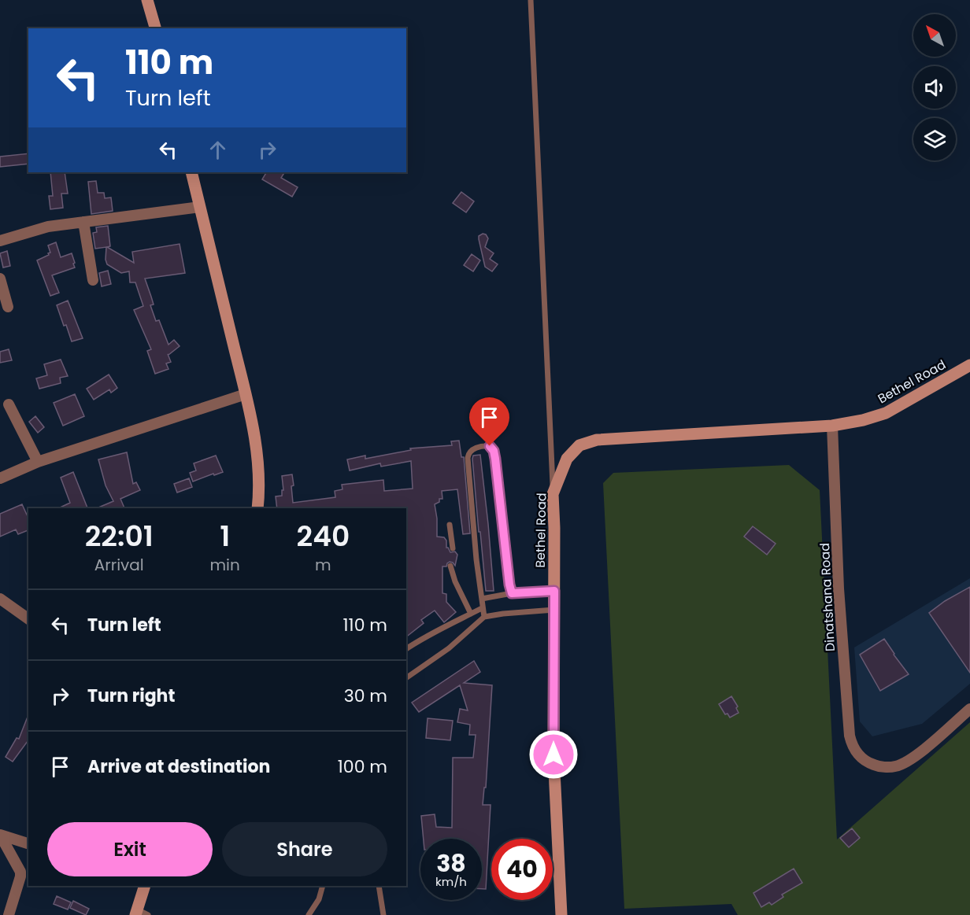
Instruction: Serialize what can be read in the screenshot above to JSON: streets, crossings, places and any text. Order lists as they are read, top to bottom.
{
  "streets": {
    "street": ["Bethel Road", "Dinatshana Road"]
  },
  "crossings": [
    ["Bethel Road", "Dinatshana Road"]
  ],
  "north": "top left",
  "page": {
    "turn": ["110 m", "Turn left"],
    "eta": [
      "22:01",
      "Arrival",
      "1",
      "min",
      "240",
      "m"
    ],
    "list": [
      {
        "name": "Turn left",
        "value": "110 m"
      },
      {
        "name": "Turn right",
        "value": "30 m"
      },
      {
        "name": "Arrive at destination",
        "value": "100 m"
      }
    ],
    "buttons": ["Exit", "Share"],
    "speed": "38 km/h",
    "limit": "40"
  }
}
